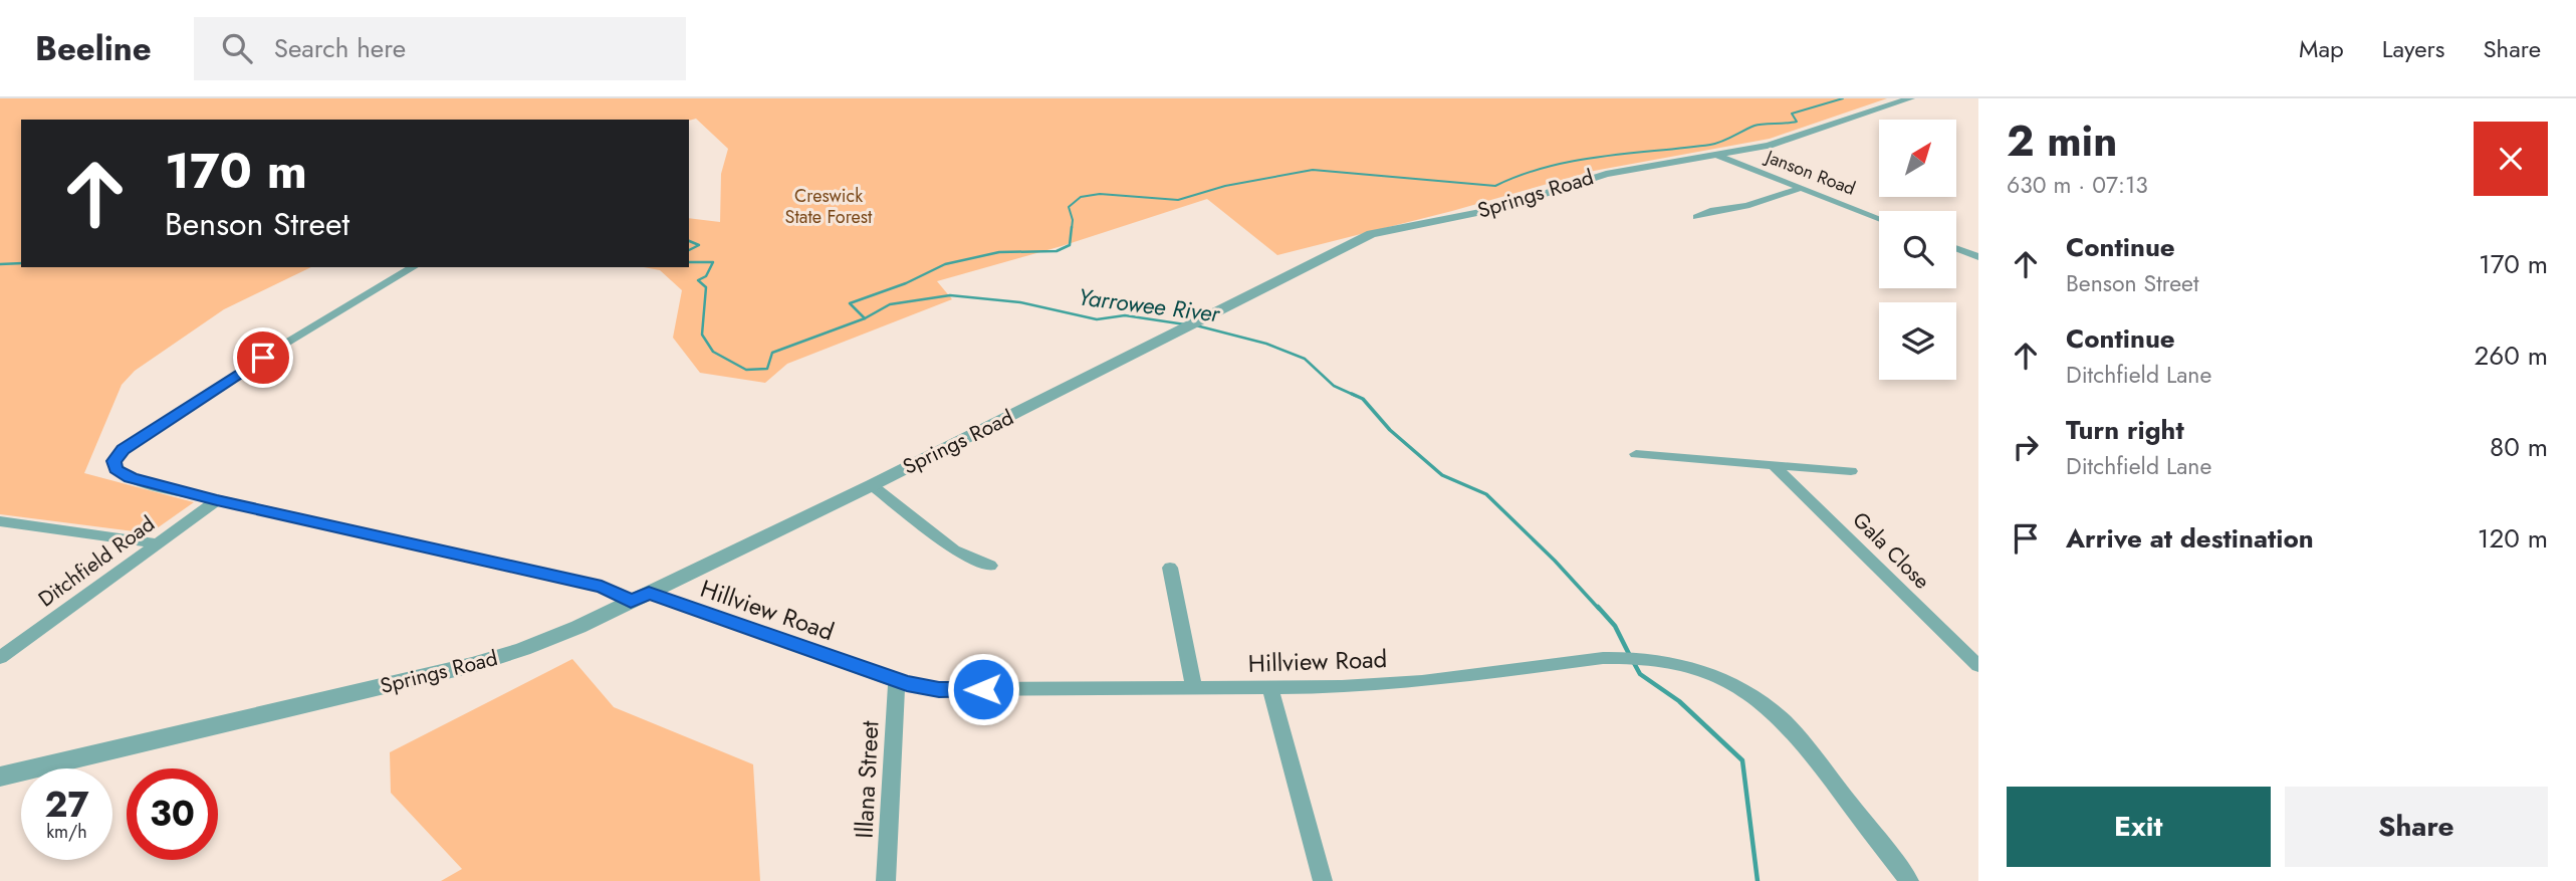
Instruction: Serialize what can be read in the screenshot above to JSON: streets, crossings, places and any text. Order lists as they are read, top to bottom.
{
  "streets": {
    "street": [
      "Janson Road",
      "Springs Road",
      "Gala Close",
      "Ditchfield Road",
      "Hillview Road",
      "Illana Street"
    ]
  },
  "crossings": [
    ["Janson Road", "Springs Road"],
    ["Springs Road", "Hillview Road"],
    ["Ditchfield Road", "Hillview Road"],
    ["Hillview Road", "Illana Street"]
  ],
  "water": ["Yarrowee River"],
  "parks": ["Creswick State Forest"],
  "north": "top right",
  "page": {
    "header": "Beeline",
    "search": "Search here",
    "nav": ["Map", "Layers", "Share"],
    "heading": ["2 min", "630 m · 07:13"],
    "turn": ["170 m", "Benson Street"],
    "list": [
      {
        "name": "Continue",
        "note": "Benson Street",
        "value": "170 m"
      },
      {
        "name": "Continue",
        "note": "Ditchfield Lane",
        "value": "260 m"
      },
      {
        "name": "Turn right",
        "note": "Ditchfield Lane",
        "value": "80 m"
      },
      {
        "name": "Arrive at destination",
        "value": "120 m"
      }
    ],
    "speed": "27 km/h",
    "limit": "30",
    "buttons": ["Exit", "Share"]
  }
}
